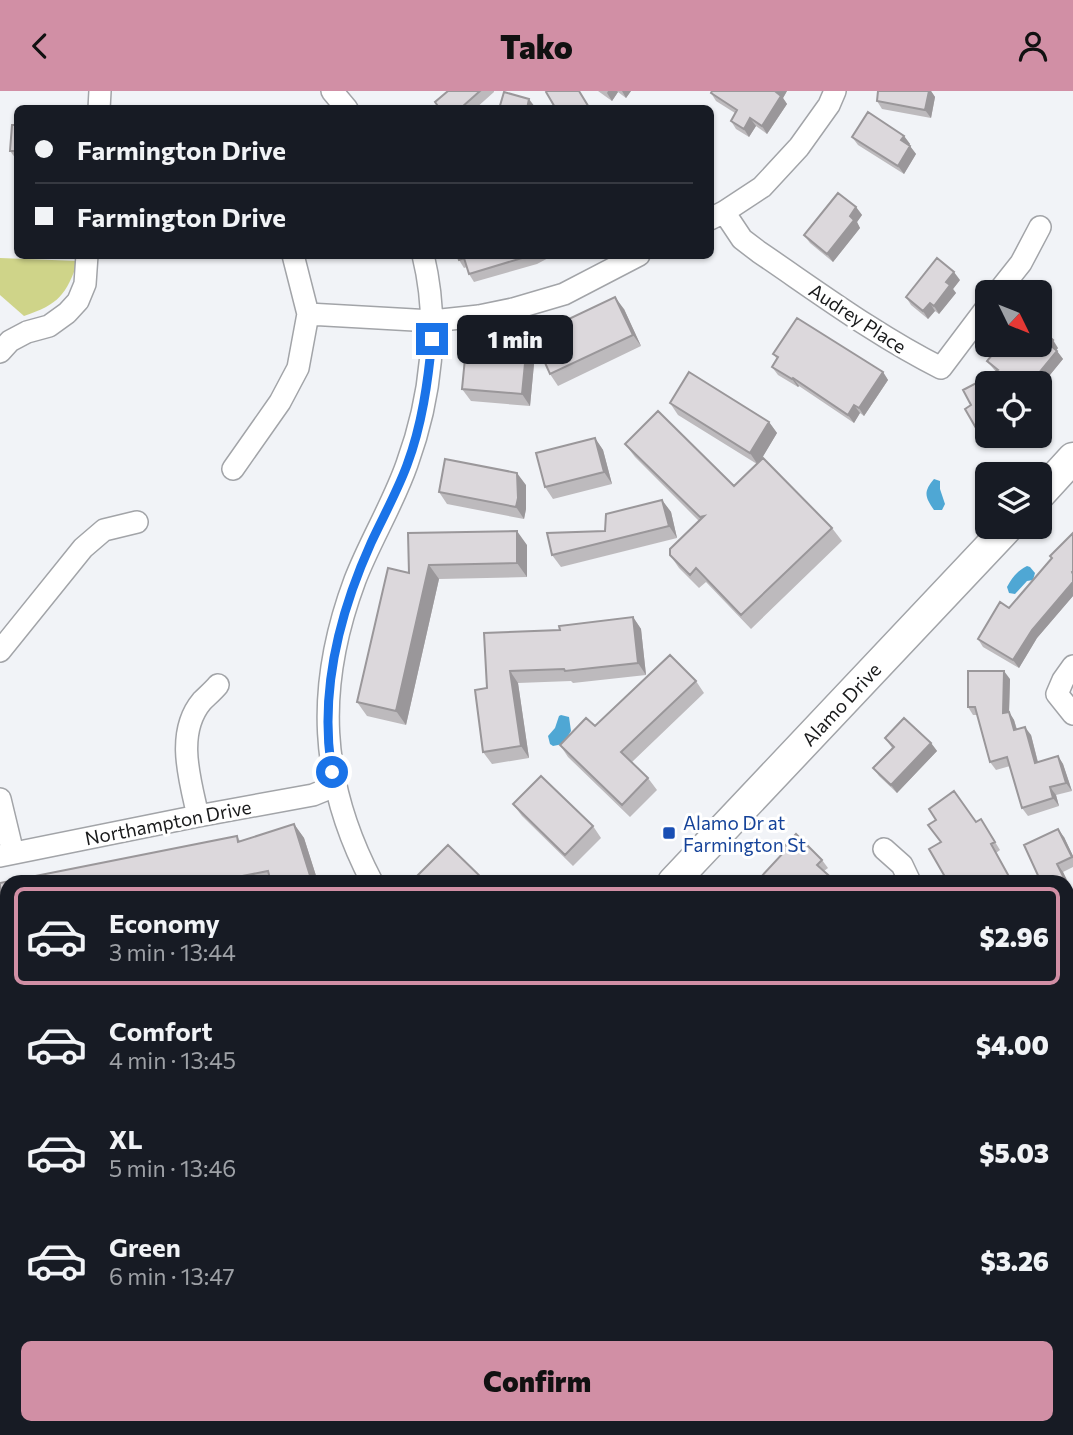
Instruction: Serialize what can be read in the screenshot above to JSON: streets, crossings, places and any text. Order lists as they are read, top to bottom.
{
  "streets": {
    "main road": ["Alamo Drive"],
    "street": ["Audrey Place", "Northampton Drive"]
  },
  "places": {
    "transit": ["Alamo Dr at Farmington St"]
  },
  "north": "bottom right",
  "page": {
    "header": "Tako",
    "banner": ["Farmington Drive", "Farmington Drive"],
    "bubble": "1 min",
    "list": [
      {
        "name": "Economy",
        "note": "3 min · 13:44",
        "value": "$2.96"
      },
      {
        "name": "Comfort",
        "note": "4 min · 13:45",
        "value": "$4.00"
      },
      {
        "name": "XL",
        "note": "5 min · 13:46",
        "value": "$5.03"
      },
      {
        "name": "Green",
        "note": "6 min · 13:47",
        "value": "$3.26"
      }
    ],
    "buttons": "Confirm"
  }
}
